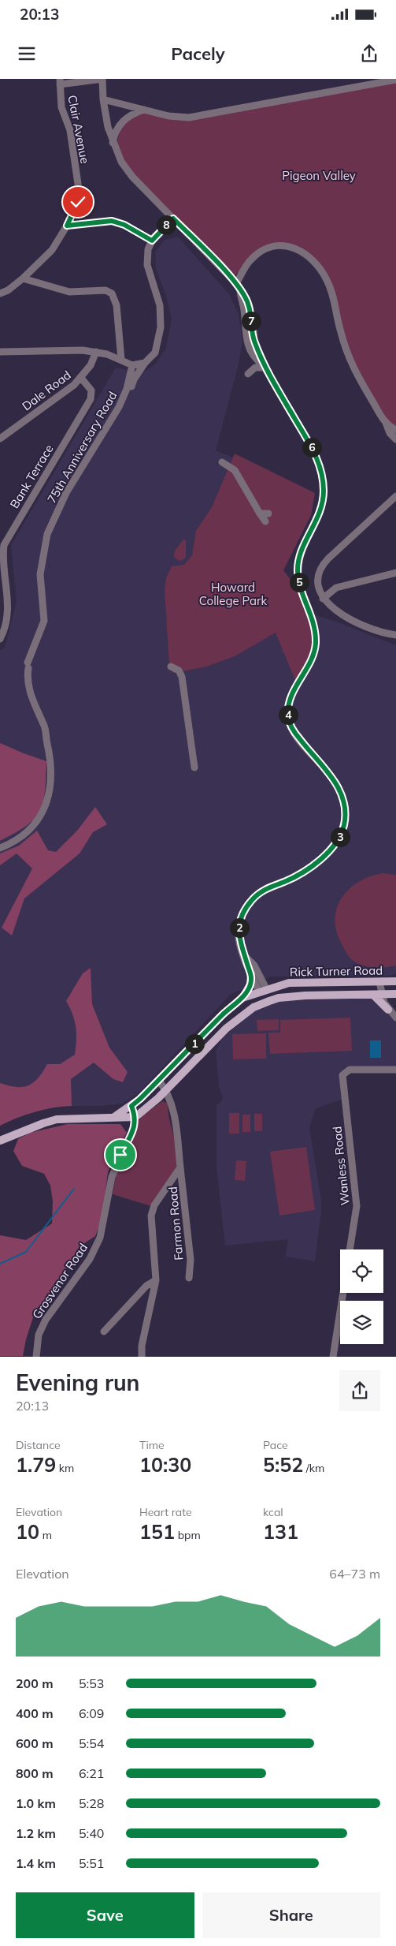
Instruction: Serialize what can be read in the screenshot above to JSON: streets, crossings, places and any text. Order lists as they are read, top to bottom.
{
  "streets": {
    "main road": ["Rick Turner Road"],
    "street": [
      "Clair Avenue",
      "Dale Road",
      "75th Anniversary Road",
      "Bank Terrace",
      "Wanless Road",
      "Farmon Road",
      "Grosvenor Road"
    ]
  },
  "crossings": [
    ["Dale Road", "Bank Terrace"],
    ["Rick Turner Road", "Farmon Road"],
    ["Rick Turner Road", "Grosvenor Road"]
  ],
  "parks": ["Pigeon Valley", "Howard College Park"],
  "page": {
    "status": "20:13",
    "header": "Pacely",
    "pins": [
      "8",
      "7",
      "6",
      "5",
      "4",
      "3",
      "2",
      "1"
    ],
    "heading": ["Evening run", "20:13"],
    "stats": [
      ["Distance", "1.79 km"],
      ["Time", "10:30"],
      ["Pace", "5:52 /km"],
      ["Elevation", "10 m"],
      ["Heart rate", "151 bpm"],
      ["kcal", "131"]
    ],
    "chart": ["Elevation", "64–73 m"],
    "list": [
      {
        "name": "200 m",
        "note": "5:53"
      },
      {
        "name": "400 m",
        "note": "6:09"
      },
      {
        "name": "600 m",
        "note": "5:54"
      },
      {
        "name": "800 m",
        "note": "6:21"
      },
      {
        "name": "1.0 km",
        "note": "5:28"
      },
      {
        "name": "1.2 km",
        "note": "5:40"
      },
      {
        "name": "1.4 km",
        "note": "5:51"
      }
    ],
    "buttons": ["Save", "Share"]
  }
}
